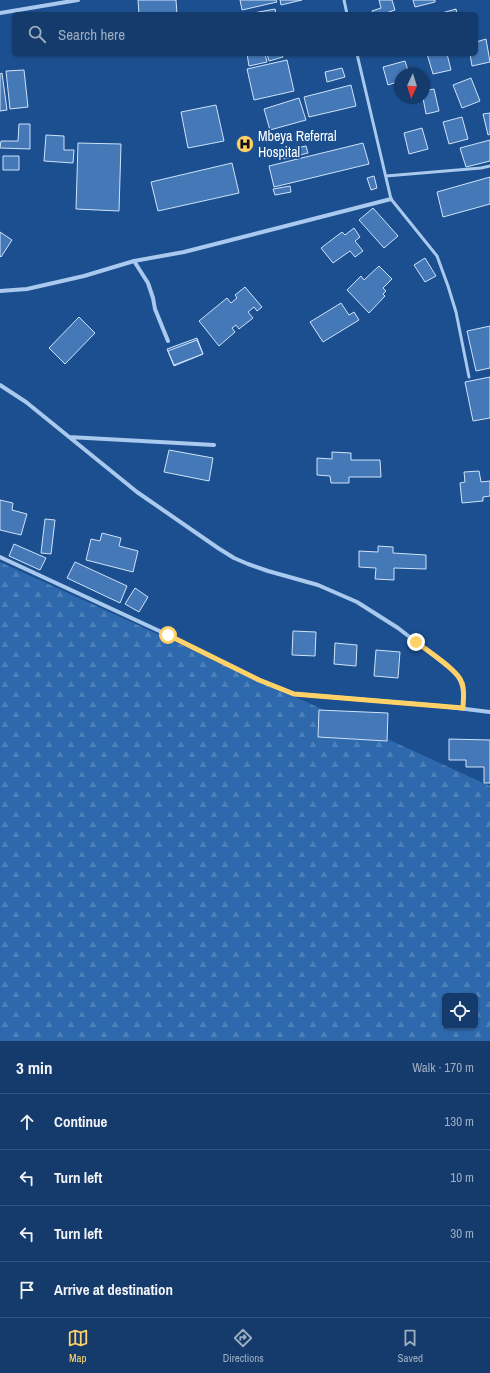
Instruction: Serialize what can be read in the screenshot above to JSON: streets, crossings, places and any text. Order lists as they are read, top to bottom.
{
  "places": {
    "hospital": ["Mbeya Referral Hospital"]
  },
  "north": "bottom",
  "page": {
    "search": "Search here",
    "heading": ["3 min", "Walk · 170 m"],
    "list": [
      ["Continue", "130 m"],
      ["Turn left", "10 m"],
      ["Turn left", "30 m"],
      "Arrive at destination"
    ],
    "nav": ["Map", "Directions", "Saved"]
  }
}
